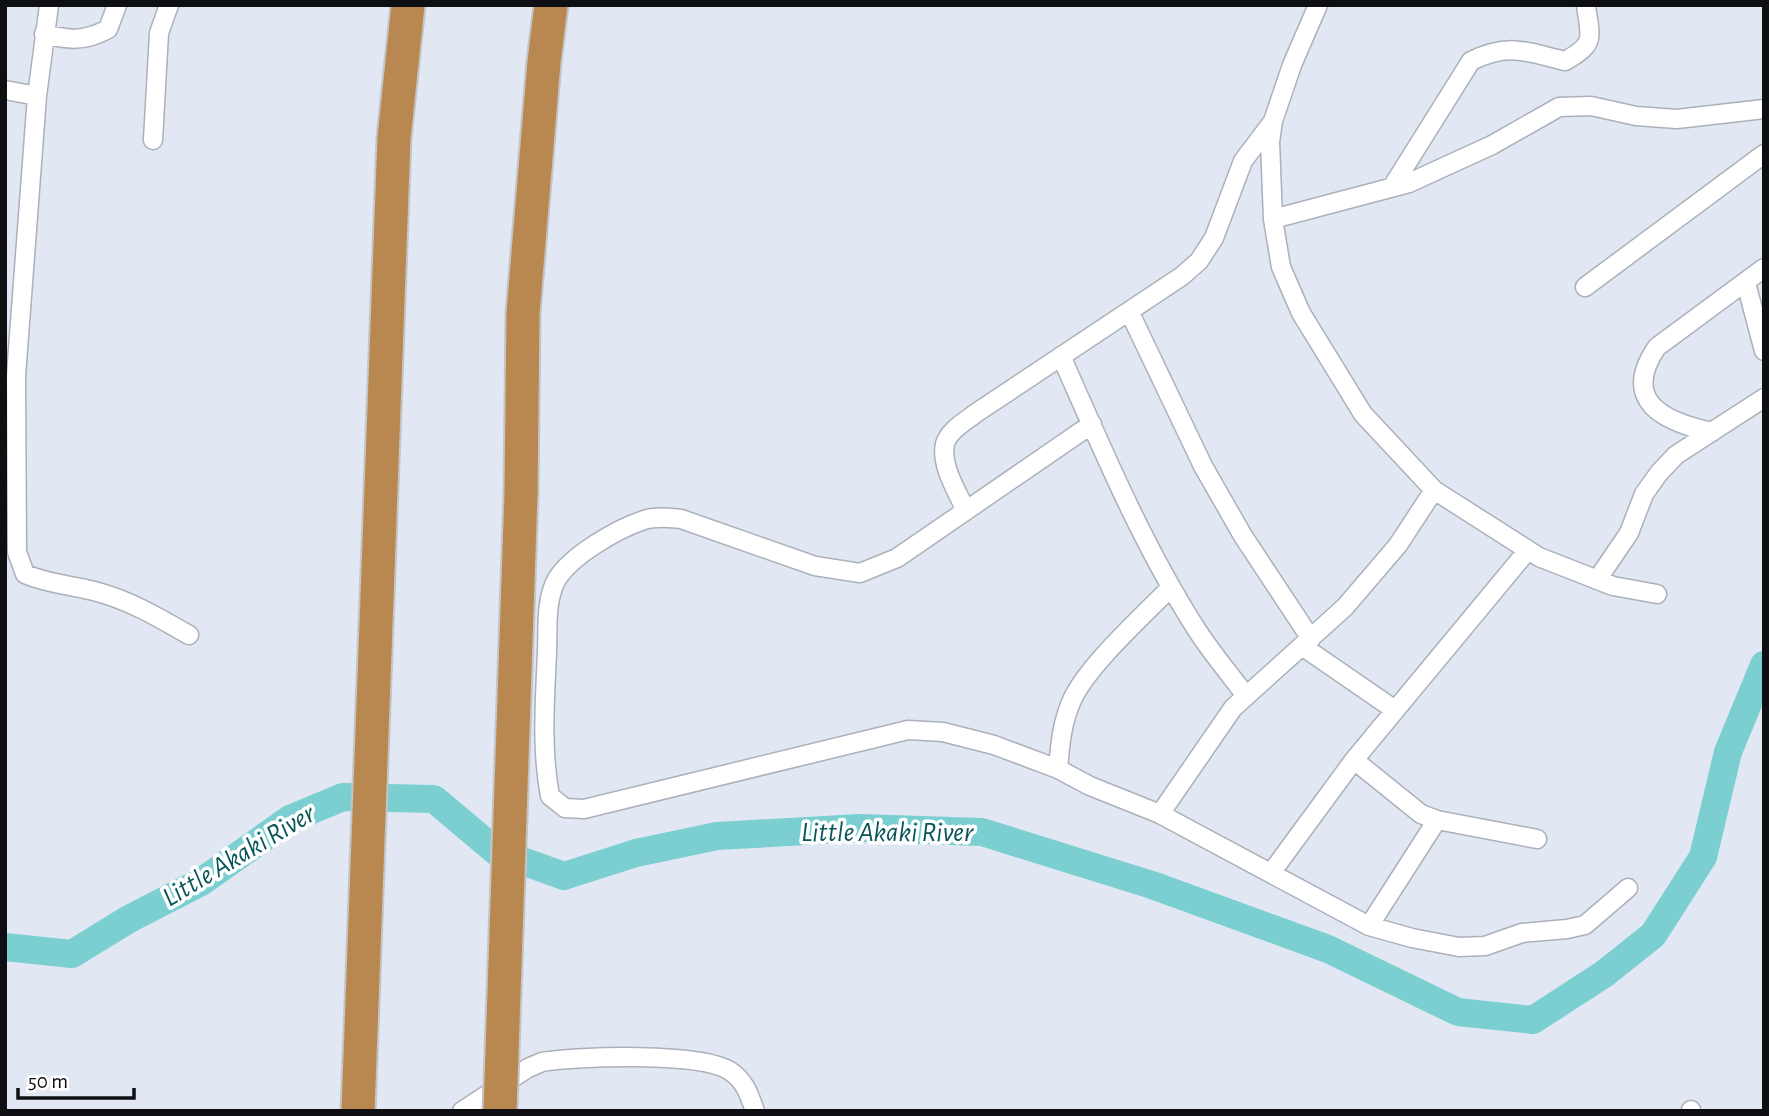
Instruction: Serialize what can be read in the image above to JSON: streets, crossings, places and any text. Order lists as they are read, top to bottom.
{
  "water": ["Little Akaki River"],
  "scale_bar": "50 m"
}
